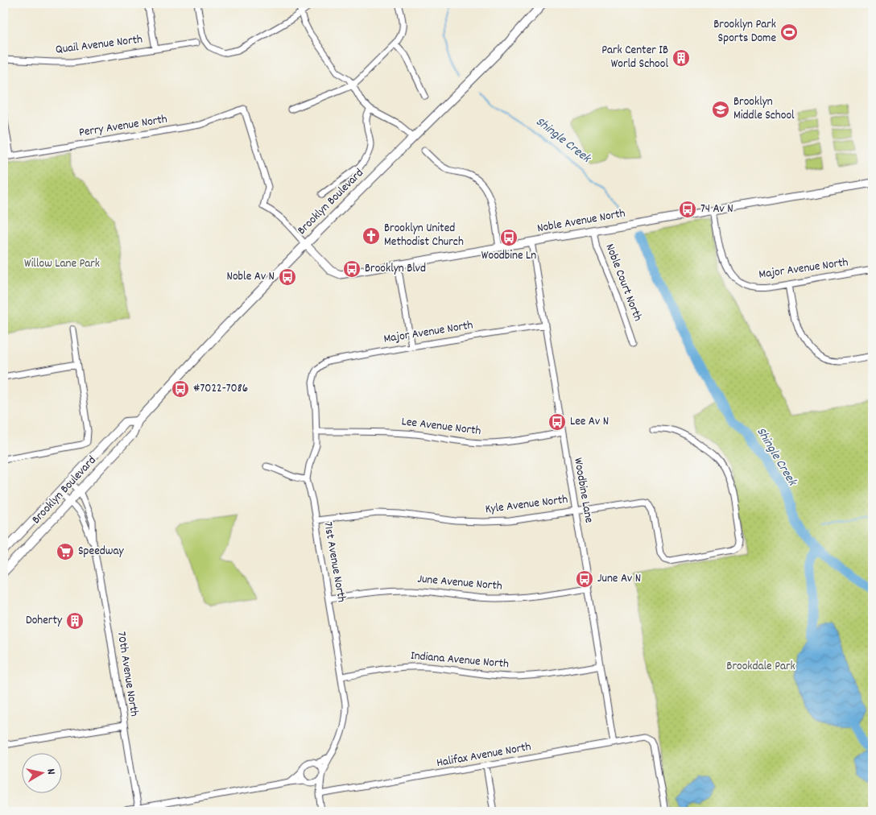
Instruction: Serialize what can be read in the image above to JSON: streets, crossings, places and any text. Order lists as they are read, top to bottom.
{
  "streets": {
    "main road": ["Brooklyn Boulevard"],
    "street": [
      "Quail Avenue North",
      "Perry Avenue North",
      "Noble Avenue North",
      "Major Avenue North",
      "Noble Court North",
      "Lee Avenue North",
      "Woodbine Lane",
      "Kyle Avenue North",
      "71st Avenue North",
      "June Avenue North",
      "Indiana Avenue North",
      "70th Avenue North",
      "Halifax Avenue North"
    ]
  },
  "crossings": [
    ["Perry Avenue North", "Brooklyn Boulevard"],
    ["Perry Avenue North", "Noble Avenue North"],
    ["Brooklyn Boulevard", "Noble Avenue North"],
    ["Brooklyn Boulevard", "70th Avenue North"],
    ["Noble Avenue North", "Major Avenue North"],
    ["Noble Avenue North", "Noble Court North"],
    ["Noble Avenue North", "Woodbine Lane"],
    ["Major Avenue North", "Woodbine Lane"],
    ["Major Avenue North", "71st Avenue North"],
    ["Lee Avenue North", "Woodbine Lane"],
    ["Lee Avenue North", "71st Avenue North"],
    ["Woodbine Lane", "Kyle Avenue North"],
    ["Woodbine Lane", "June Avenue North"],
    ["Woodbine Lane", "Indiana Avenue North"],
    ["Woodbine Lane", "Halifax Avenue North"],
    ["Kyle Avenue North", "71st Avenue North"],
    ["71st Avenue North", "June Avenue North"],
    ["71st Avenue North", "Indiana Avenue North"]
  ],
  "water": ["Shingle Creek"],
  "parks": ["Willow Lane Park", "Brookdale Park"],
  "places": {
    "sports": ["Brooklyn Park Sports Dome"],
    "building": ["Park Center IB World School", "Doherty"],
    "school or university": ["Brooklyn Middle School"],
    "bus stop": [
      "74 Av N",
      "Woodbine Ln",
      "Brooklyn Blvd",
      "Noble Av N",
      "#7022-7086",
      "Lee Av N",
      "June Av N"
    ],
    "church": ["Brooklyn United Methodist Church"],
    "supermarket": ["Speedway"]
  },
  "north": "right"
}
